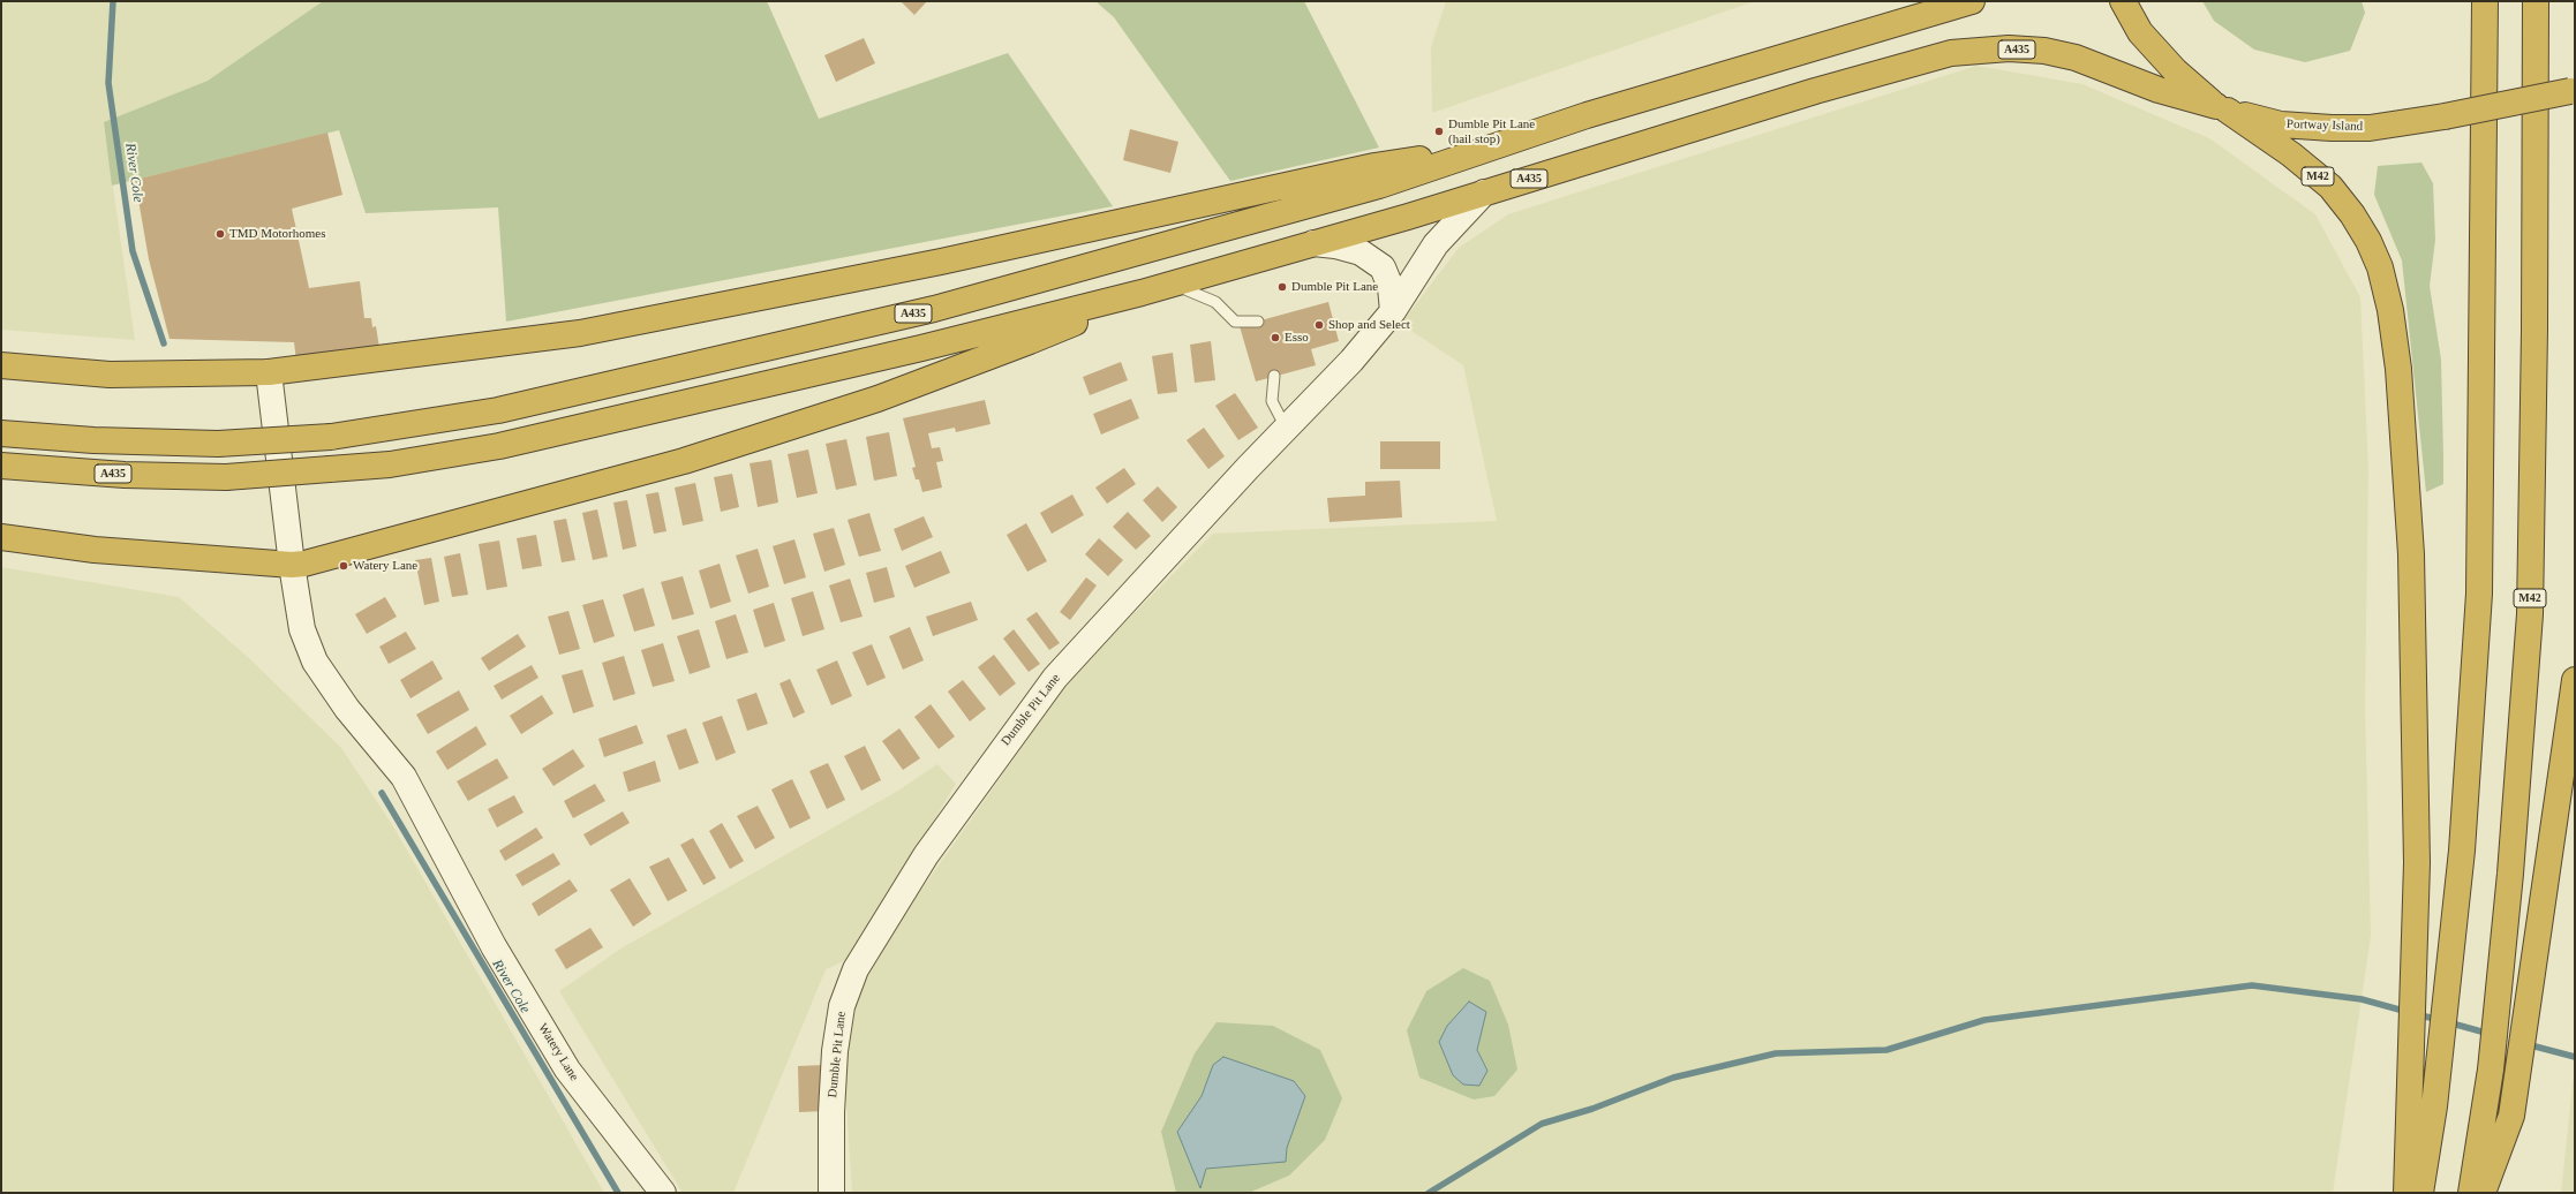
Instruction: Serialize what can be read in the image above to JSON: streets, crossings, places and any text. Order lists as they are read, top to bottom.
{
  "streets": {
    "highway": ["A435", "Portway Island", "M42"],
    "street": ["Dumble Pit Lane", "Watery Lane"]
  },
  "crossings": [
    ["A435", "Portway Island"],
    ["A435", "M42"],
    ["A435", "Dumble Pit Lane"],
    ["Portway Island", "M42"]
  ],
  "water": ["River Cole"],
  "places": [
    "Dumble Pit Lane (hail stop)",
    "TMD Motorhomes",
    "Dumble Pit Lane",
    "Shop and Select",
    "Esso",
    "Watery Lane"
  ]
}
